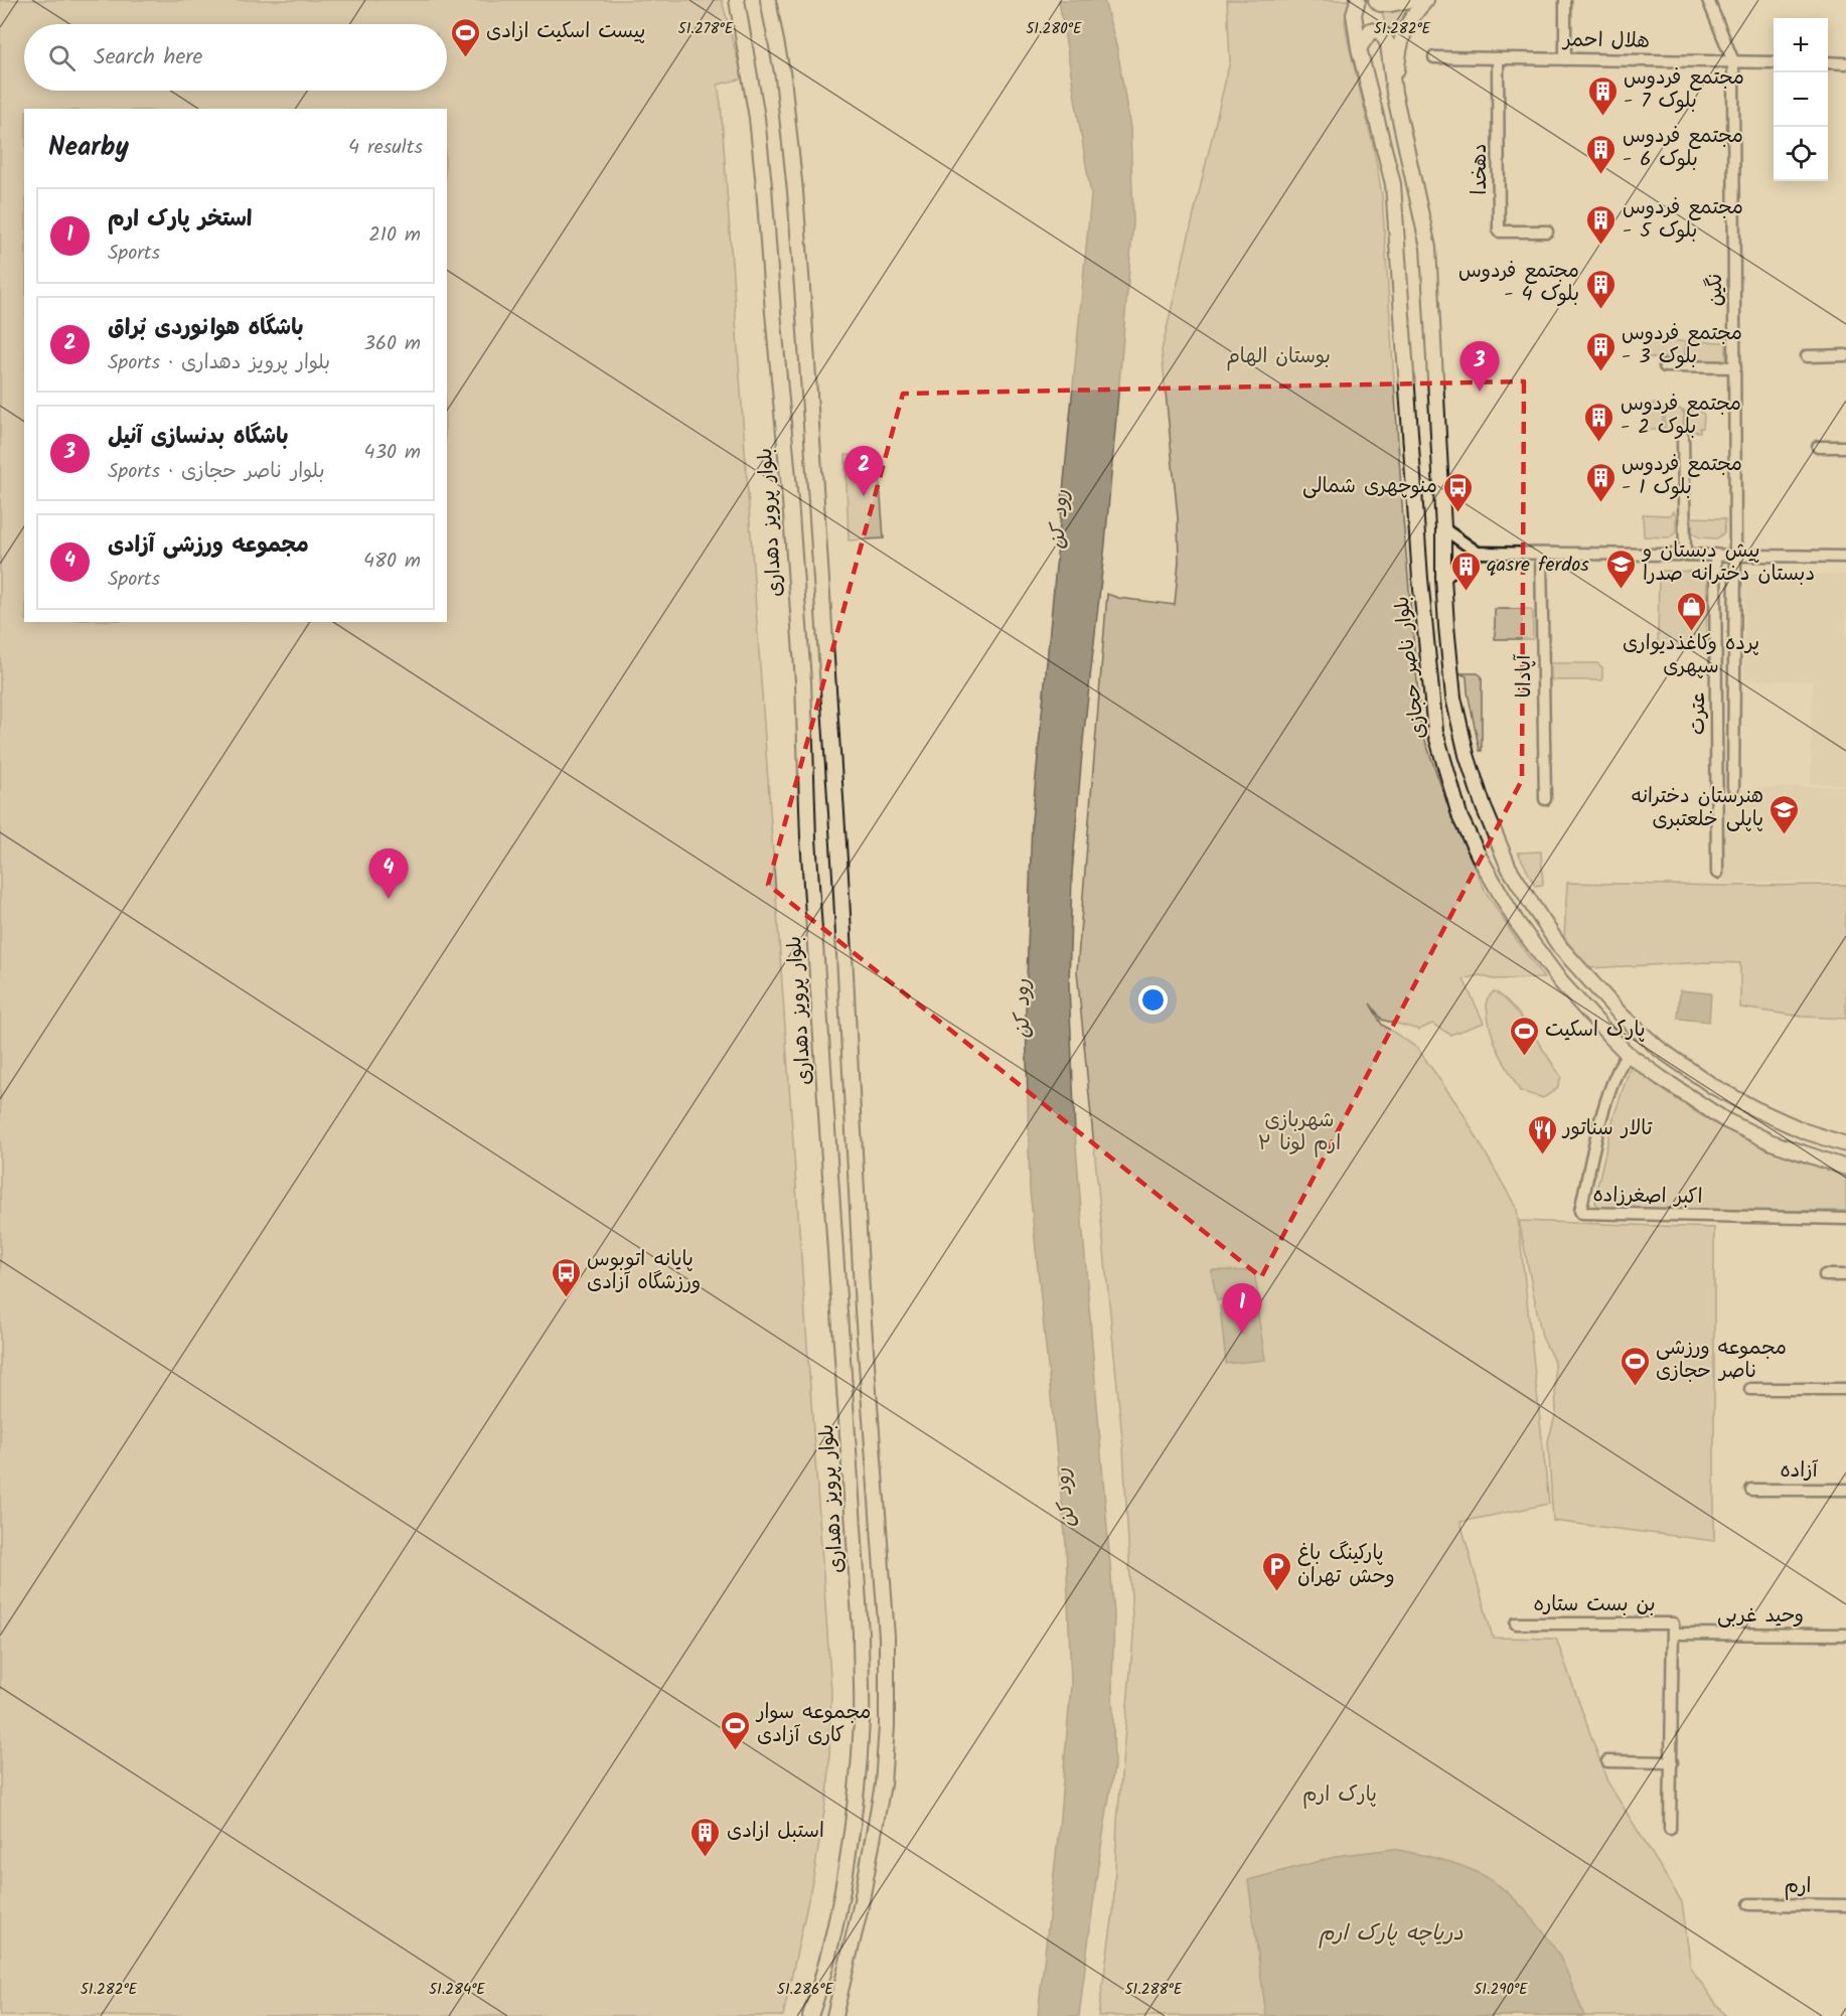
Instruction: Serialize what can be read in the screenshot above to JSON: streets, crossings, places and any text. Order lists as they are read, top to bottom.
{
  "streets": {
    "main road": ["بلوار پرویز دهداری", "بلوار ناصر حجازی"],
    "street": [
      "هلال احمر",
      "دهخدا",
      "نگین",
      "آپادانا",
      "عترت",
      "اکبر اصغرزاده",
      "آزاده",
      "بن بست ستاره",
      "وحید غربی",
      "ارم"
    ]
  },
  "crossings": [
    ["هلال احمر", "دهخدا"],
    ["هلال احمر", "نگین"],
    ["بلوار ناصر حجازی", "اکبر اصغرزاده"],
    ["بن بست ستاره", "وحید غربی"]
  ],
  "water": ["رود کن", "دریاچه پارک ارم"],
  "parks": ["بوستان الهام", "شهربازی ارم لونا ۲", "پارک ارم"],
  "places": {
    "sports": [
      "پیست اسکیت ازادی",
      "پارک اسکیت",
      "مجموعه ورزشی ناصر حجازی",
      "مجموعه سوار کاری آزادی"
    ],
    "building": [
      "مجتمع فردوس - بلوک 7",
      "مجتمع فردوس - بلوک 6",
      "مجتمع فردوس - بلوک 5",
      "مجتمع فردوس - بلوک 4",
      "مجتمع فردوس - بلوک 3",
      "مجتمع فردوس - بلوک 2",
      "مجتمع فردوس - بلوک 1",
      "qasre ferdos",
      "استبل ازادی"
    ],
    "bus stop": ["منوچهری شمالی", "پایانه اتوبوس ورزشگاه آزادی"],
    "school or university": ["پیش دبستان و دبستان دخترانه صدرا", "هنرستان دخترانه پاپلی خلعتبری"],
    "shop": ["پرده وکاغذدیواری سپهری"],
    "restaurant": ["تالار سناتور"],
    "parking": ["پارکینگ باغ وحش تهران"]
  },
  "page": {
    "map_buttons": ["+", "−"],
    "search": "Search here",
    "heading": ["Nearby", "4 results"],
    "list": [
      {
        "mark": "1",
        "name": "استخر پارک ارم",
        "note": "Sports",
        "value": "210 m"
      },
      {
        "mark": "2",
        "name": "باشگاه هوانوردی بُراق",
        "note": "Sports · بلوار پرویز دهداری",
        "value": "360 m"
      },
      {
        "mark": "3",
        "name": "باشگاه بدنسازی آنیل",
        "note": "Sports · بلوار ناصر حجازی",
        "value": "430 m"
      },
      {
        "mark": "4",
        "name": "مجموعه ورزشی آزادی",
        "note": "Sports",
        "value": "480 m"
      }
    ],
    "pins": [
      "3",
      "2",
      "4",
      "1"
    ]
  },
  "coordinates": [
    "51.278°E",
    "51.282°E",
    "51.280°E",
    "51.284°E",
    "51.286°E",
    "51.288°E",
    "51.290°E"
  ]
}
